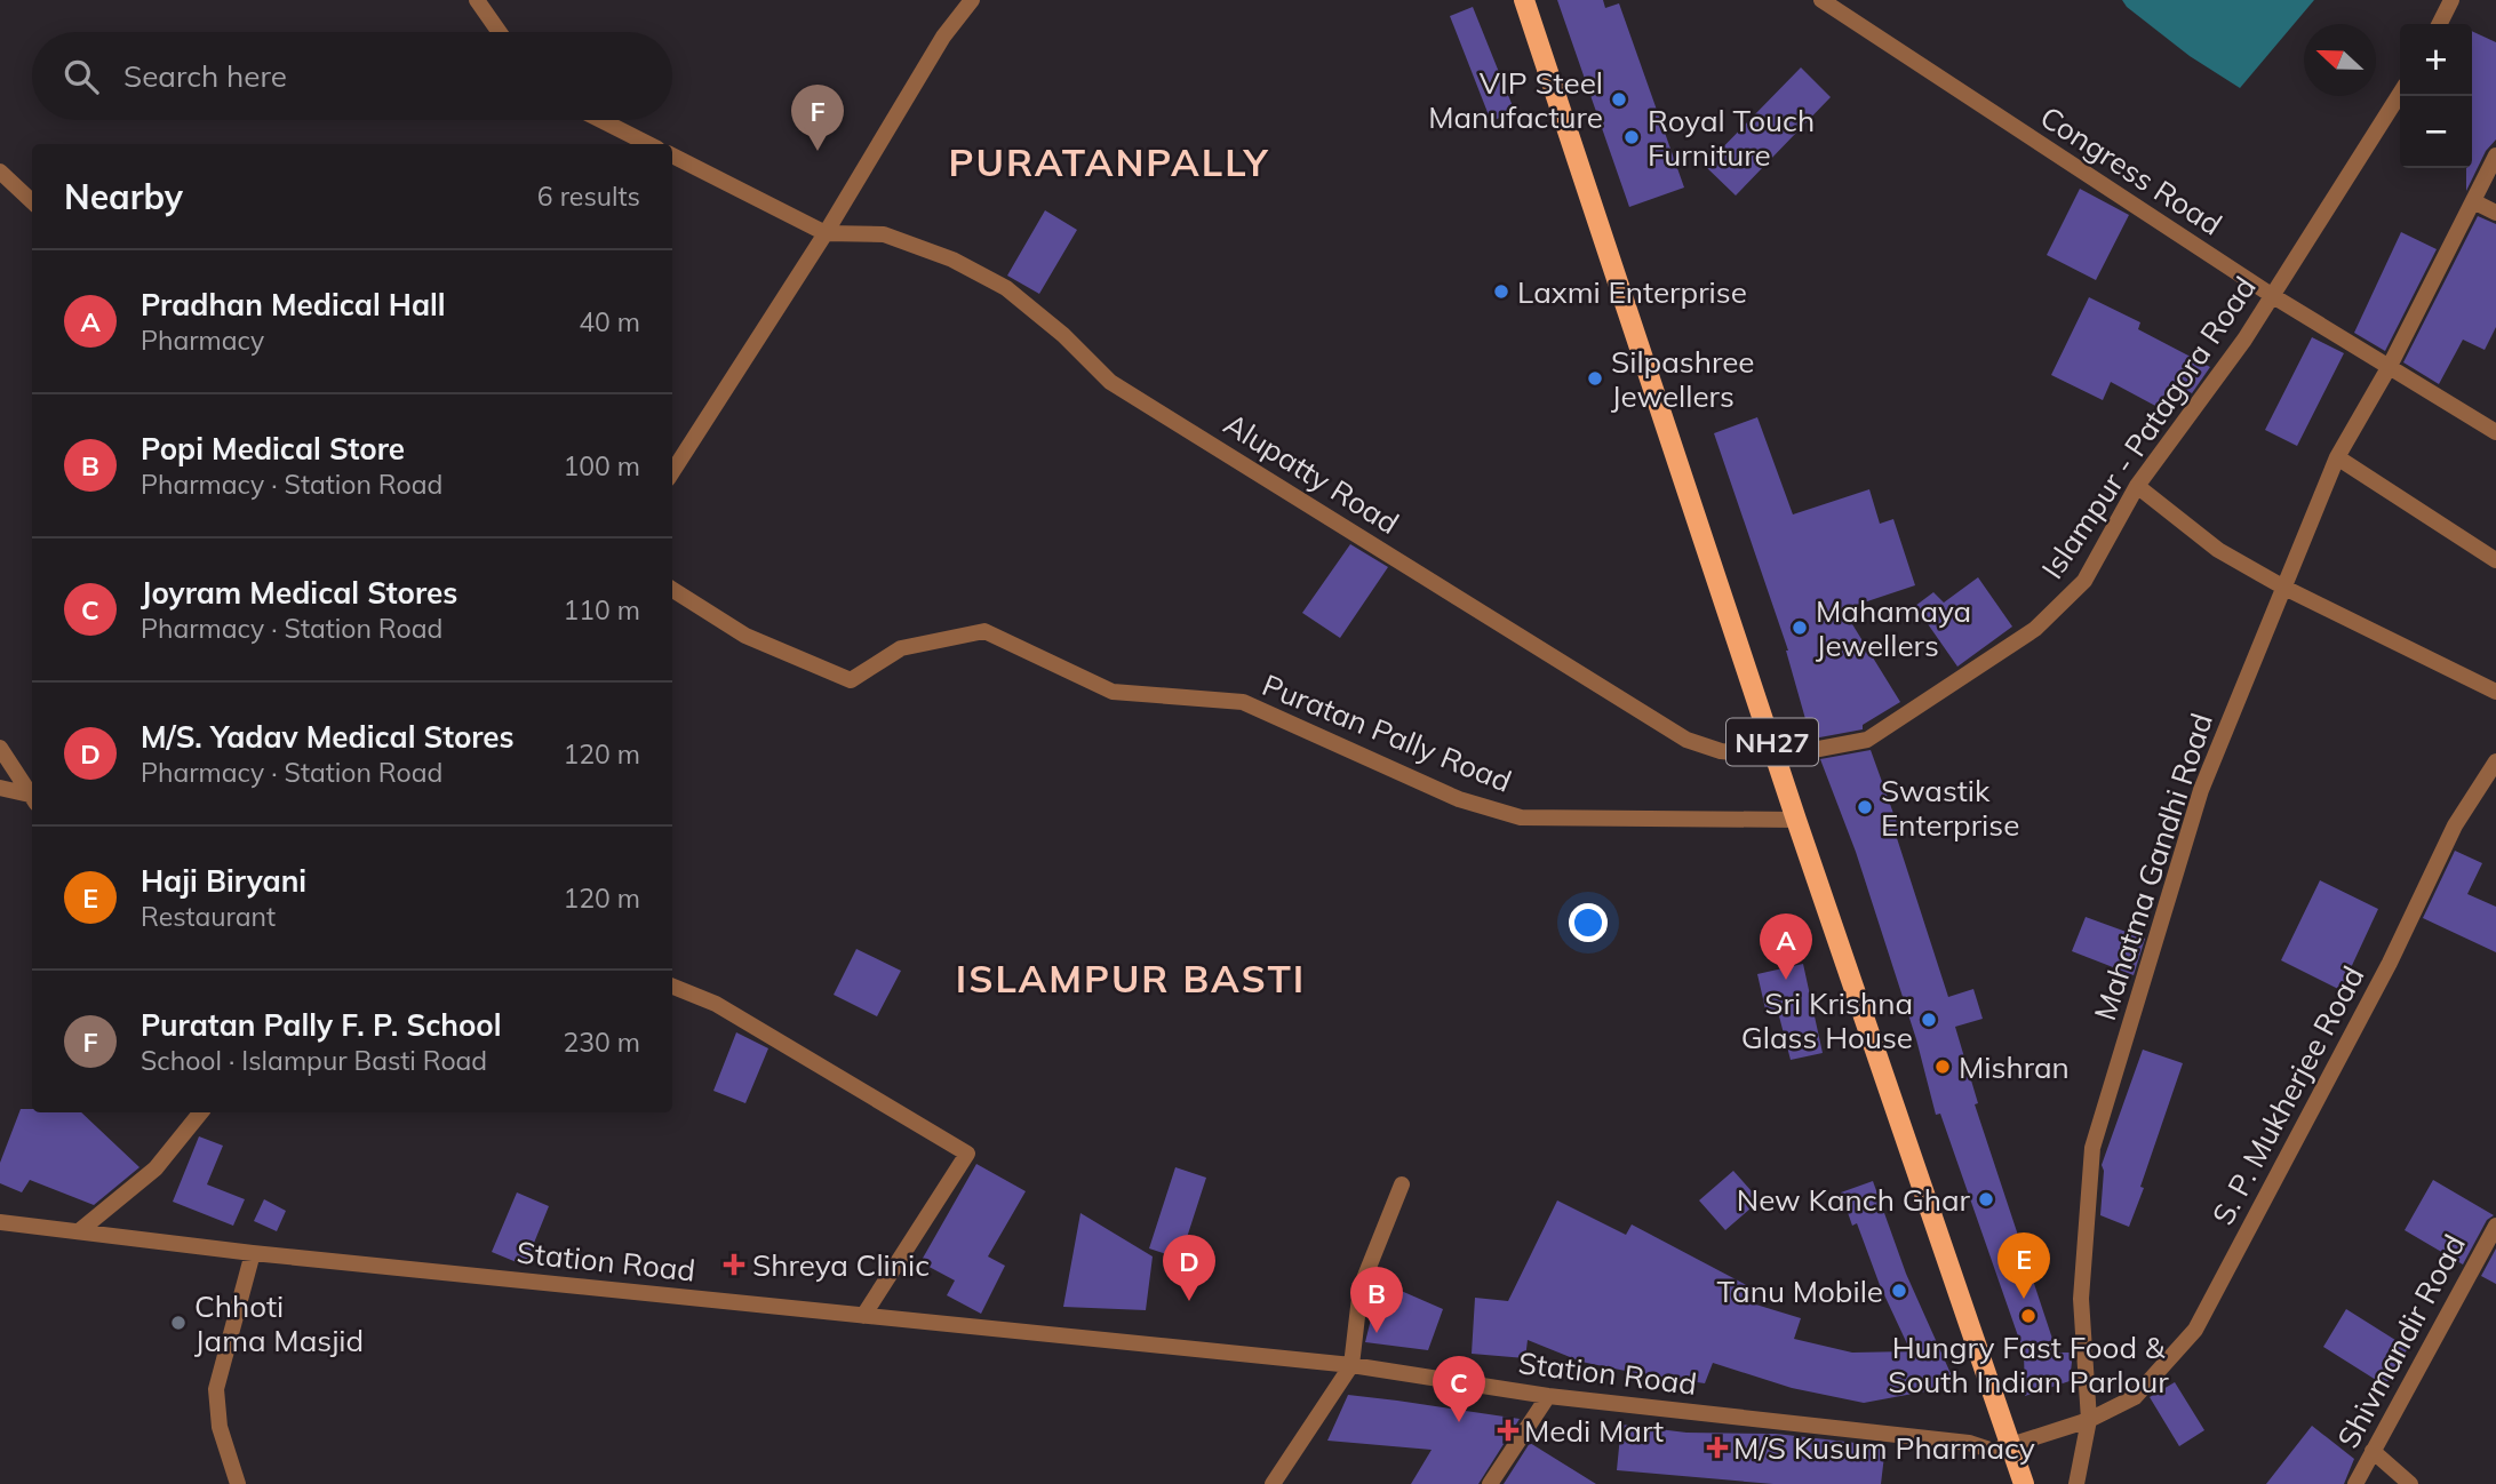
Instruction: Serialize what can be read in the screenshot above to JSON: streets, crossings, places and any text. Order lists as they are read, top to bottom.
{
  "streets": {
    "main road": ["NH27"],
    "street": [
      "Congress Road",
      "Islampur - Patagora Road",
      "Alupatty Road",
      "Puratan Pally Road",
      "Mahatma Gandhi Road",
      "S. P. Mukherjee Road",
      "Station Road",
      "Shivmandir Road"
    ]
  },
  "crossings": [
    ["Congress Road", "Islampur - Patagora Road"],
    ["Congress Road", "Mahatma Gandhi Road"],
    ["Islampur - Patagora Road", "Alupatty Road"],
    ["Islampur - Patagora Road", "NH27"],
    ["Alupatty Road", "NH27"],
    ["Puratan Pally Road", "NH27"],
    ["NH27", "Station Road"],
    ["Mahatma Gandhi Road", "S. P. Mukherjee Road"]
  ],
  "districts": ["PURATANPALLY", "ISLAMPUR BASTI"],
  "places": {
    "other": [
      "VIP Steel Manufacture",
      "Royal Touch Furniture",
      "Laxmi Enterprise",
      "Silpashree Jewellers",
      "Mahamaya Jewellers",
      "Swastik Enterprise",
      "Sri Krishna Glass House",
      "Mishran",
      "New Kanch Ghar",
      "Tanu Mobile",
      "Hungry Fast Food & South Indian Parlour",
      "Chhoti Jama Masjid"
    ],
    "health": ["Shreya Clinic", "Medi Mart", "M/S Kusum Pharmacy"]
  },
  "north": "left",
  "page": {
    "map_buttons": ["+", "−"],
    "search": "Search here",
    "pins": [
      "F",
      "A",
      "E",
      "D",
      "B",
      "C"
    ],
    "heading": ["Nearby", "6 results"],
    "list": [
      {
        "mark": "A",
        "name": "Pradhan Medical Hall",
        "note": "Pharmacy",
        "value": "40 m"
      },
      {
        "mark": "B",
        "name": "Popi Medical Store",
        "note": "Pharmacy · Station Road",
        "value": "100 m"
      },
      {
        "mark": "C",
        "name": "Joyram Medical Stores",
        "note": "Pharmacy · Station Road",
        "value": "110 m"
      },
      {
        "mark": "D",
        "name": "M/S. Yadav Medical Stores",
        "note": "Pharmacy · Station Road",
        "value": "120 m"
      },
      {
        "mark": "E",
        "name": "Haji Biryani",
        "note": "Restaurant",
        "value": "120 m"
      },
      {
        "mark": "F",
        "name": "Puratan Pally F. P. School",
        "note": "School · Islampur Basti Road",
        "value": "230 m"
      }
    ]
  }
}
